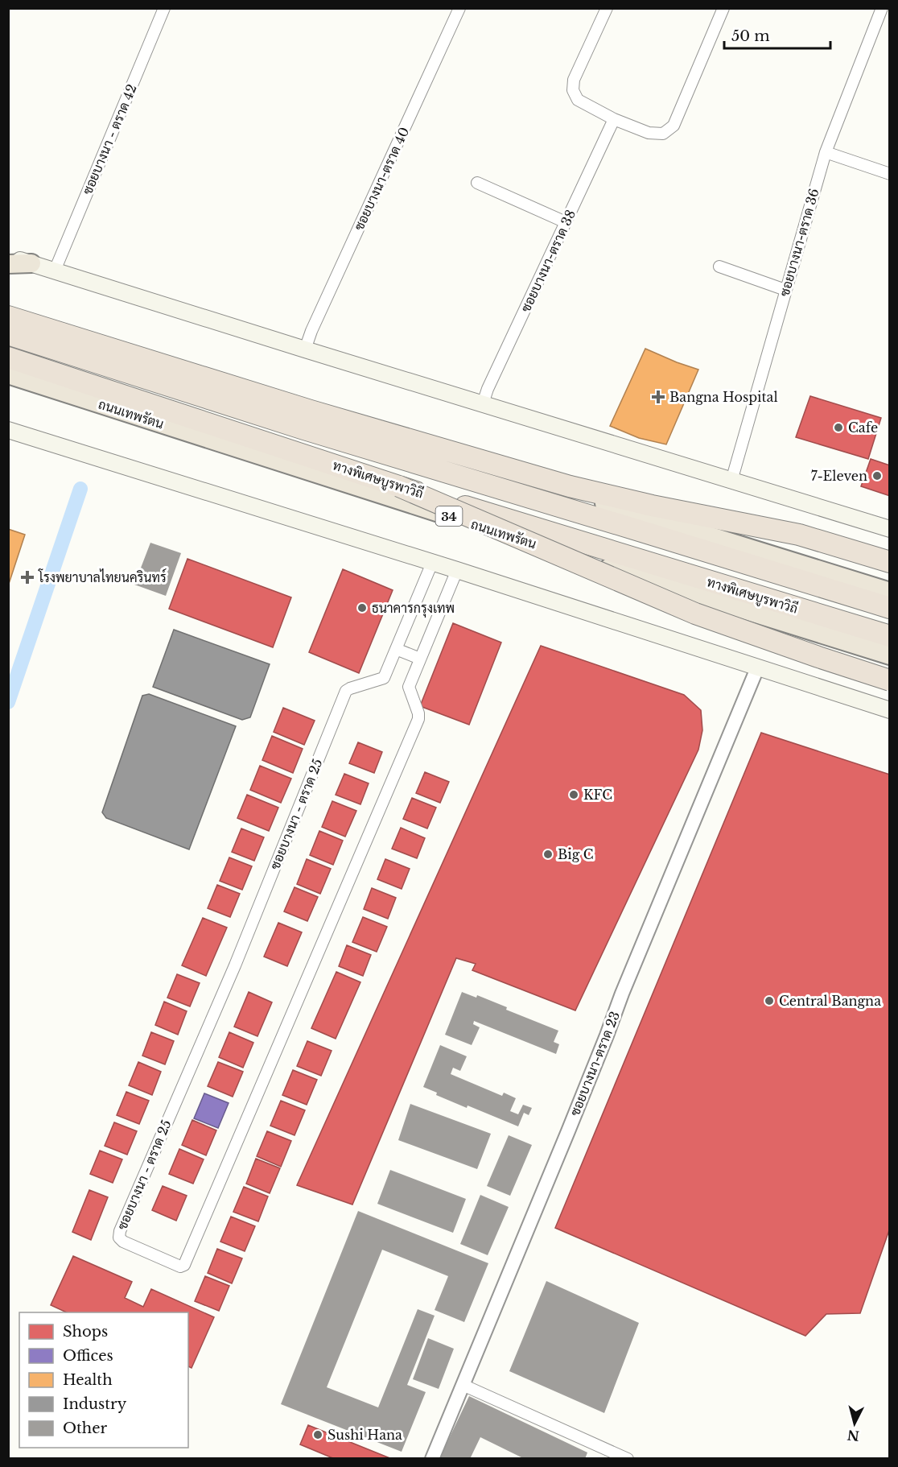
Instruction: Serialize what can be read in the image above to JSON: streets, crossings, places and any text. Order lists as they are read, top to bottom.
{
  "streets": {
    "highway": ["ถนนเทพรัตน", "ทางพิเศษบูรพาวิถี", "34"],
    "street": [
      "ซอยบางนา - ตราด 42",
      "ซอยบางนา-ตราด 40",
      "ซอยบางนา-ตราด 36",
      "ซอยบางนา-ตราด 38",
      "ซอยบางนา - ตราด 25",
      "ซอยบางนา-ตราด 23"
    ]
  },
  "places": {
    "health": ["Bangna Hospital", "โรงพยาบาลไทยนครินทร์"],
    "other": [
      "Cafe",
      "7-Eleven",
      "ธนาคารกรุงเทพ",
      "KFC",
      "Big C",
      "Central Bangna",
      "Sushi Hana"
    ]
  },
  "legend": [
    "Shops",
    "Offices",
    "Health",
    "Industry",
    "Other"
  ],
  "scale_bar": "50 m",
  "north": "bottom"
}
